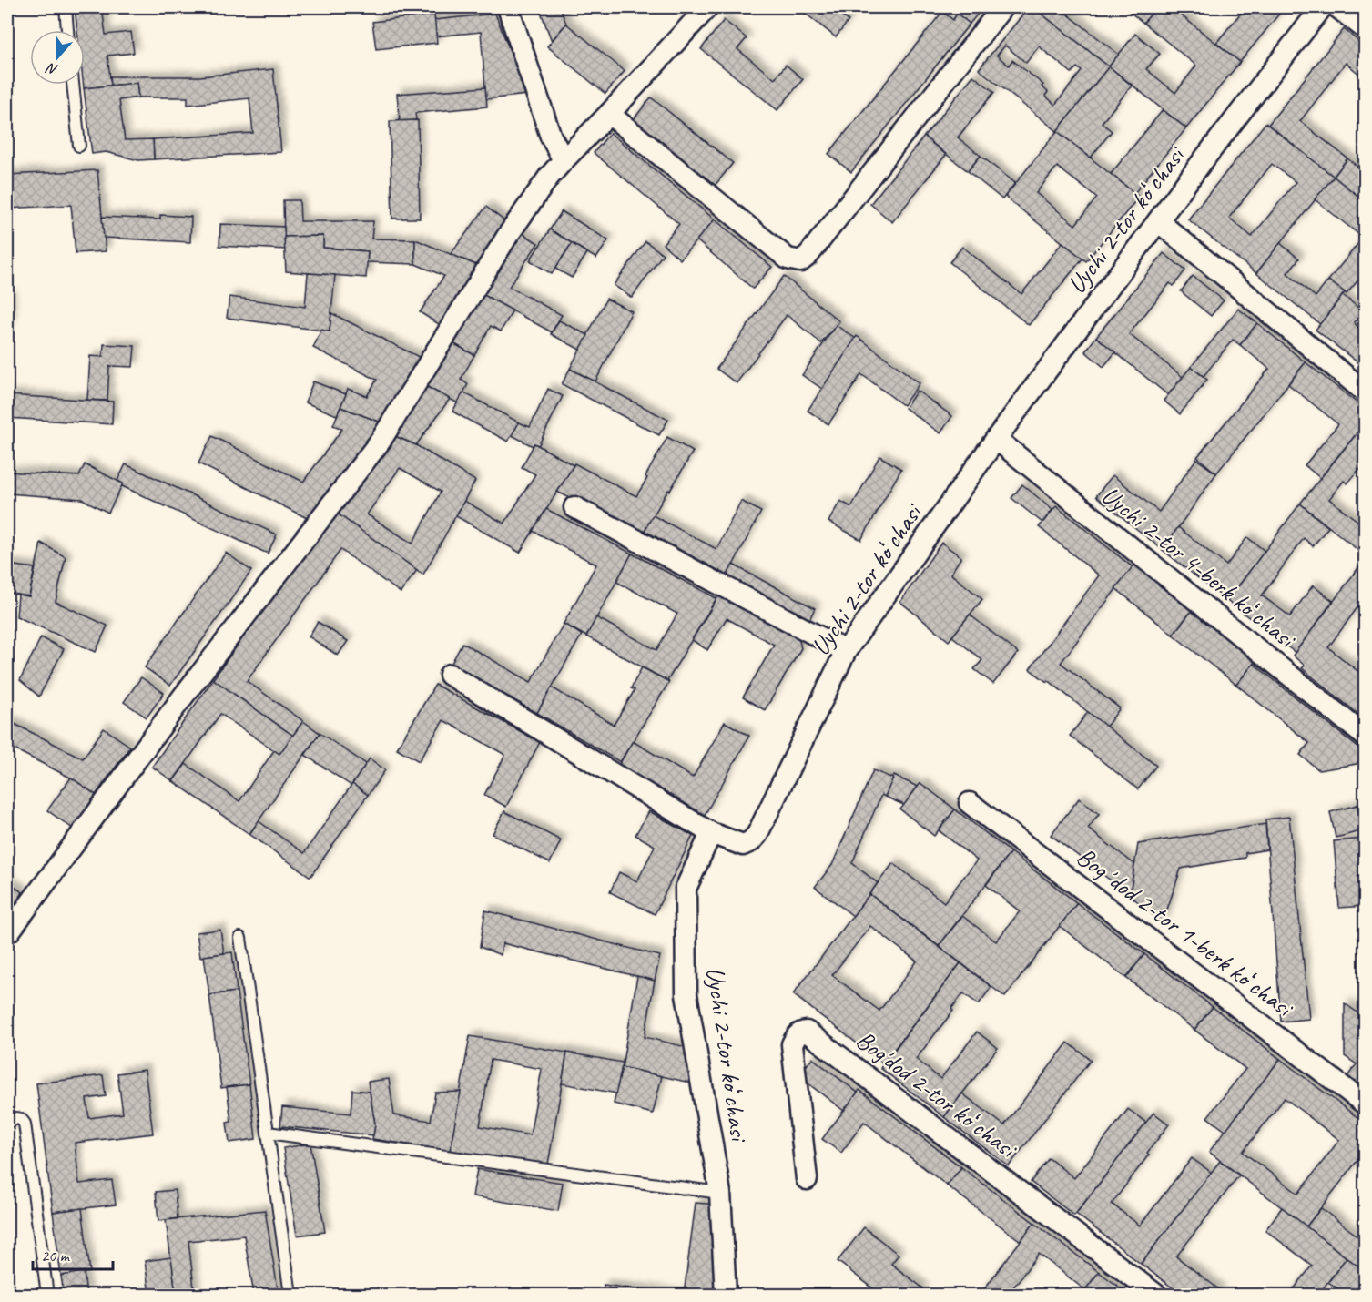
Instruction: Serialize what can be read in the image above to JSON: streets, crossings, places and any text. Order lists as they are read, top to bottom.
{
  "streets": {
    "street": [
      "Uychi 2-tor koʻchasi",
      "Uychi 2-tor 4-berk koʻchasi",
      "Bogʼdod 2-tor 1-berk koʻchasi",
      "Bog'dod 2-tor koʻchasi"
    ]
  },
  "crossings": [
    ["Uychi 2-tor koʻchasi", "Uychi 2-tor 4-berk koʻchasi"]
  ],
  "scale_bar": "20 m",
  "north": "bottom"
}
